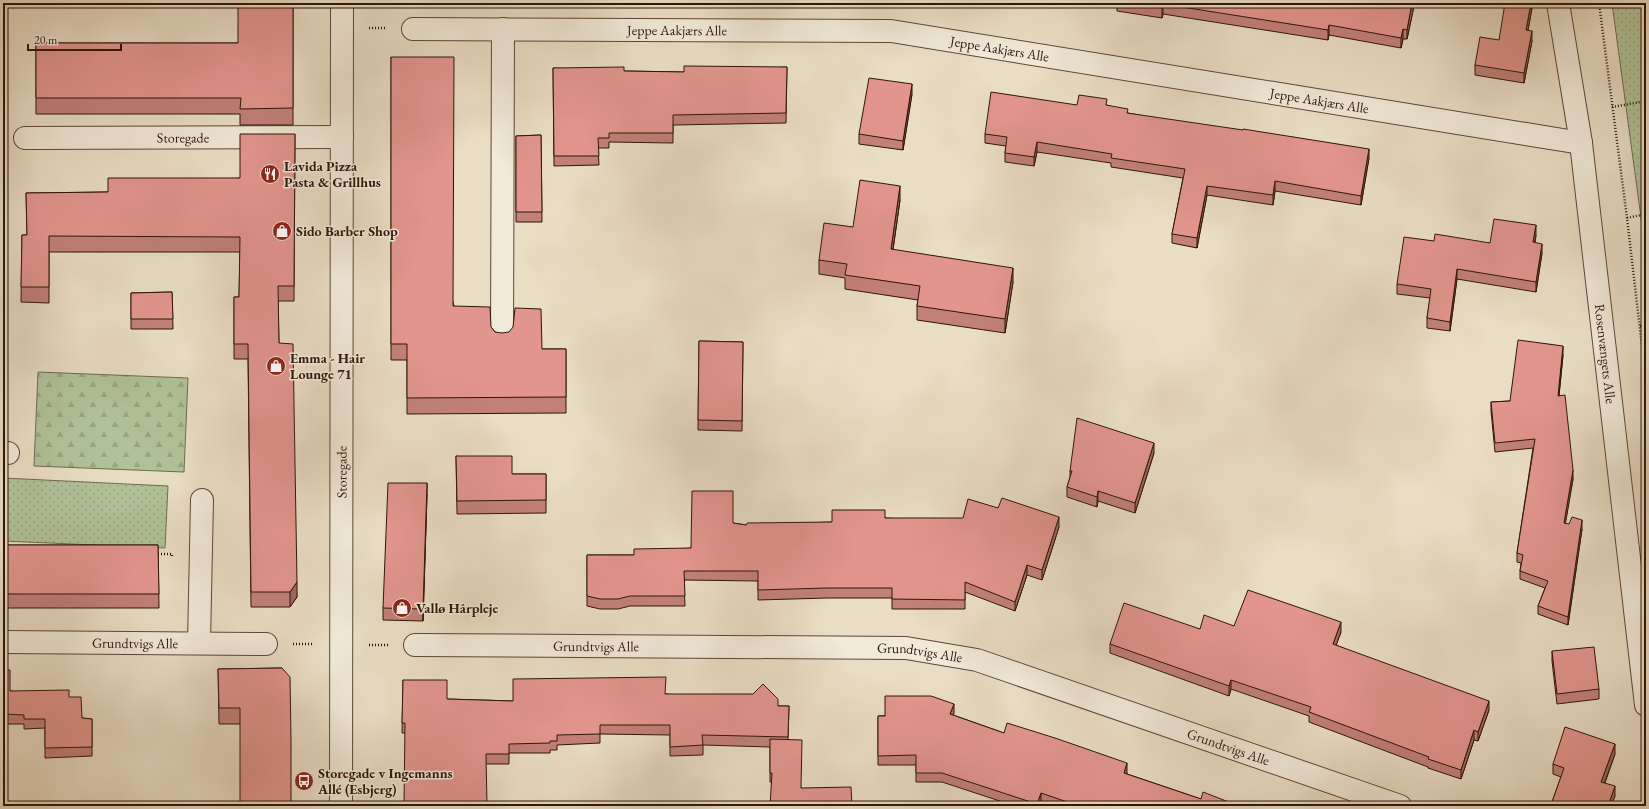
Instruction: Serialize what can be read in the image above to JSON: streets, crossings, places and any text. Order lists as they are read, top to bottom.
{
  "streets": {
    "street": [
      "Jeppe Aakjærs Alle",
      "Storegade",
      "Rosenvængets Alle",
      "Grundtvigs Alle"
    ]
  },
  "crossings": [
    ["Jeppe Aakjærs Alle", "Rosenvængets Alle"]
  ],
  "places": {
    "restaurant": ["Lavida Pizza Pasta & Grillhus"],
    "shop": ["Sido Barber Shop", "Emma - Hair Lounge 71", "Vallø Hårpleje"],
    "bus stop": ["Storegade v Ingemanns Allé (Esbjerg)"]
  },
  "scale_bar": "20 m"
}
